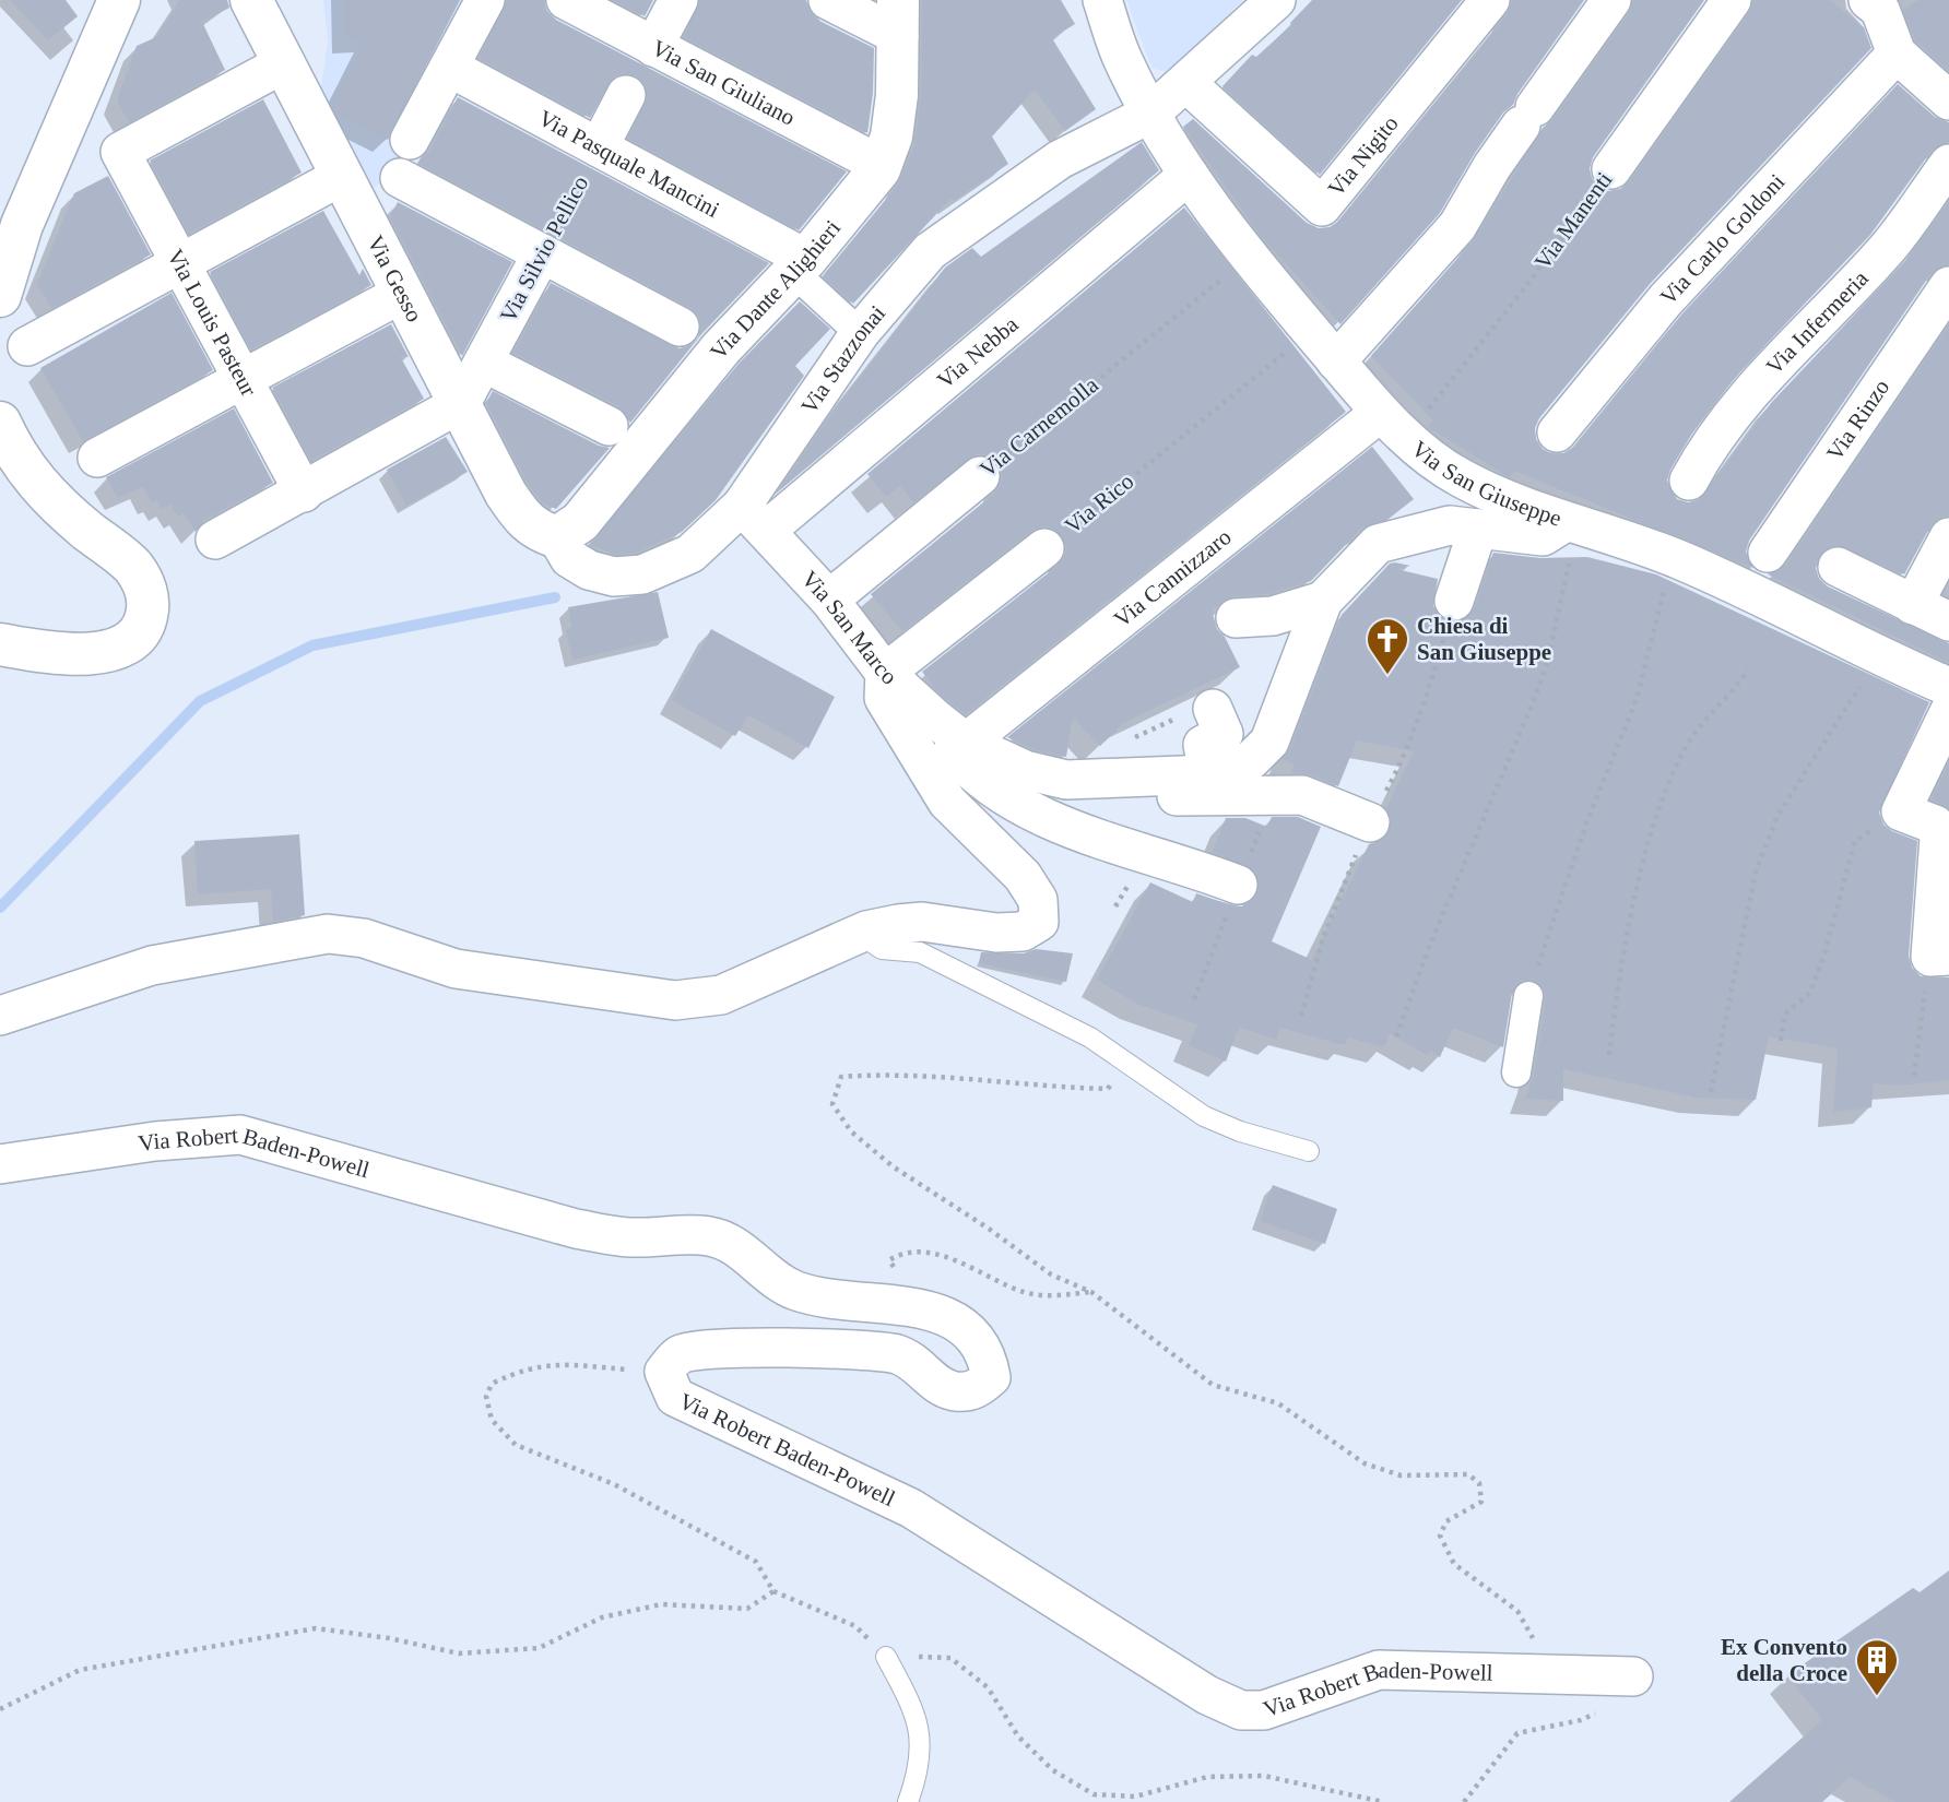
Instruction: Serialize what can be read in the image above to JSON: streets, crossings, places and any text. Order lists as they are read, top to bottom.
{
  "streets": {
    "street": [
      "Via San Giuliano",
      "Via Nigito",
      "Via Pasquale Mancini",
      "Via Manenti",
      "Via Carlo Goldoni",
      "Via Silvio Pellico",
      "Via Gesso",
      "Via Dante Alighieri",
      "Via Infermeria",
      "Via Louis Pasteur",
      "Via Nebba",
      "Via Stazzonai",
      "Via Rinzo",
      "Via Carnemolla",
      "Via San Giuseppe",
      "Via Rico",
      "Via Cannizzaro",
      "Via San Marco",
      "Via Robert Baden-Powell"
    ]
  },
  "crossings": [
    ["Via San Giuliano", "Via Dante Alighieri"],
    ["Via Nigito", "Via Stazzonai"],
    ["Via Pasquale Mancini", "Via Silvio Pellico"],
    ["Via Pasquale Mancini", "Via Dante Alighieri"],
    ["Via Manenti", "Via San Giuseppe"],
    ["Via Manenti", "Via Cannizzaro"],
    ["Via Silvio Pellico", "Via Gesso"],
    ["Via Gesso", "Via Dante Alighieri"],
    ["Via Gesso", "Via Louis Pasteur"],
    ["Via Gesso", "Via Stazzonai"],
    ["Via Dante Alighieri", "Via Stazzonai"],
    ["Via Nebba", "Via Stazzonai"],
    ["Via Nebba", "Via San Giuseppe"],
    ["Via Nebba", "Via San Marco"],
    ["Via Stazzonai", "Via San Giuseppe"],
    ["Via Stazzonai", "Via San Marco"],
    ["Via Carnemolla", "Via San Giuseppe"],
    ["Via Carnemolla", "Via San Marco"],
    ["Via San Giuseppe", "Via Rico"],
    ["Via San Giuseppe", "Via Cannizzaro"],
    ["Via Rico", "Via San Marco"],
    ["Via Cannizzaro", "Via San Marco"]
  ],
  "places": {
    "church": ["Chiesa di San Giuseppe"],
    "building": ["Ex Convento della Croce"]
  }
}
